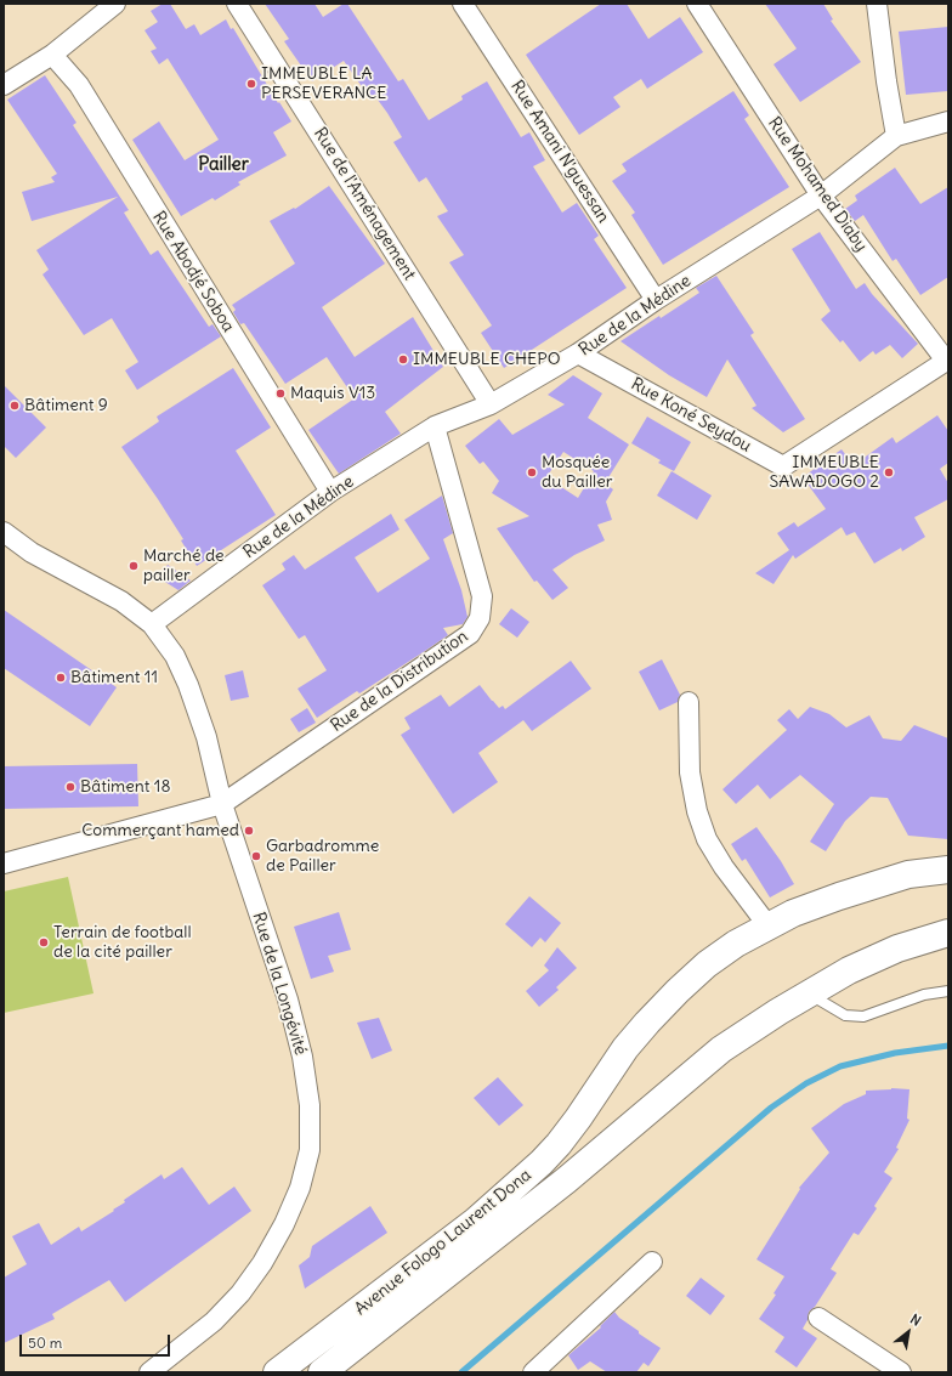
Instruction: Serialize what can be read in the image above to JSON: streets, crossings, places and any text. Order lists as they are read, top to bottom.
{
  "streets": {
    "main road": ["Avenue Fologo Laurent Dona"],
    "street": [
      "Rue Amani N'guessan",
      "Rue Mohamed Diaby",
      "Rue de l'Aménagement",
      "Rue Abodjé Soboa",
      "Rue de la Médine",
      "Rue Koné Seydou",
      "Rue de la Distribution",
      "Rue de la Longévité"
    ]
  },
  "crossings": [
    ["Rue Amani N'guessan", "Rue de la Médine"],
    ["Rue Mohamed Diaby", "Rue de la Médine"],
    ["Rue Mohamed Diaby", "Rue Koné Seydou"],
    ["Rue de l'Aménagement", "Rue de la Médine"],
    ["Rue Abodjé Soboa", "Rue de la Médine"],
    ["Rue de la Médine", "Rue Koné Seydou"],
    ["Rue de la Médine", "Rue de la Distribution"],
    ["Rue de la Médine", "Rue de la Longévité"],
    ["Rue de la Distribution", "Rue de la Longévité"]
  ],
  "districts": ["Pailler"],
  "places": [
    "IMMEUBLE LA PERSEVERANCE",
    "IMMEUBLE CHEPO",
    "Maquis V13",
    "Bâtiment 9",
    "Mosquée du Pailler",
    "IMMEUBLE SAWADOGO 2",
    "Marché de pailler",
    "Bâtiment 11",
    "Bâtiment 18",
    "Commerçant hamed",
    "Garbadromme de Pailler",
    "Terrain de football de la cité pailler"
  ],
  "scale_bar": "50 m",
  "north": "top right"
}
